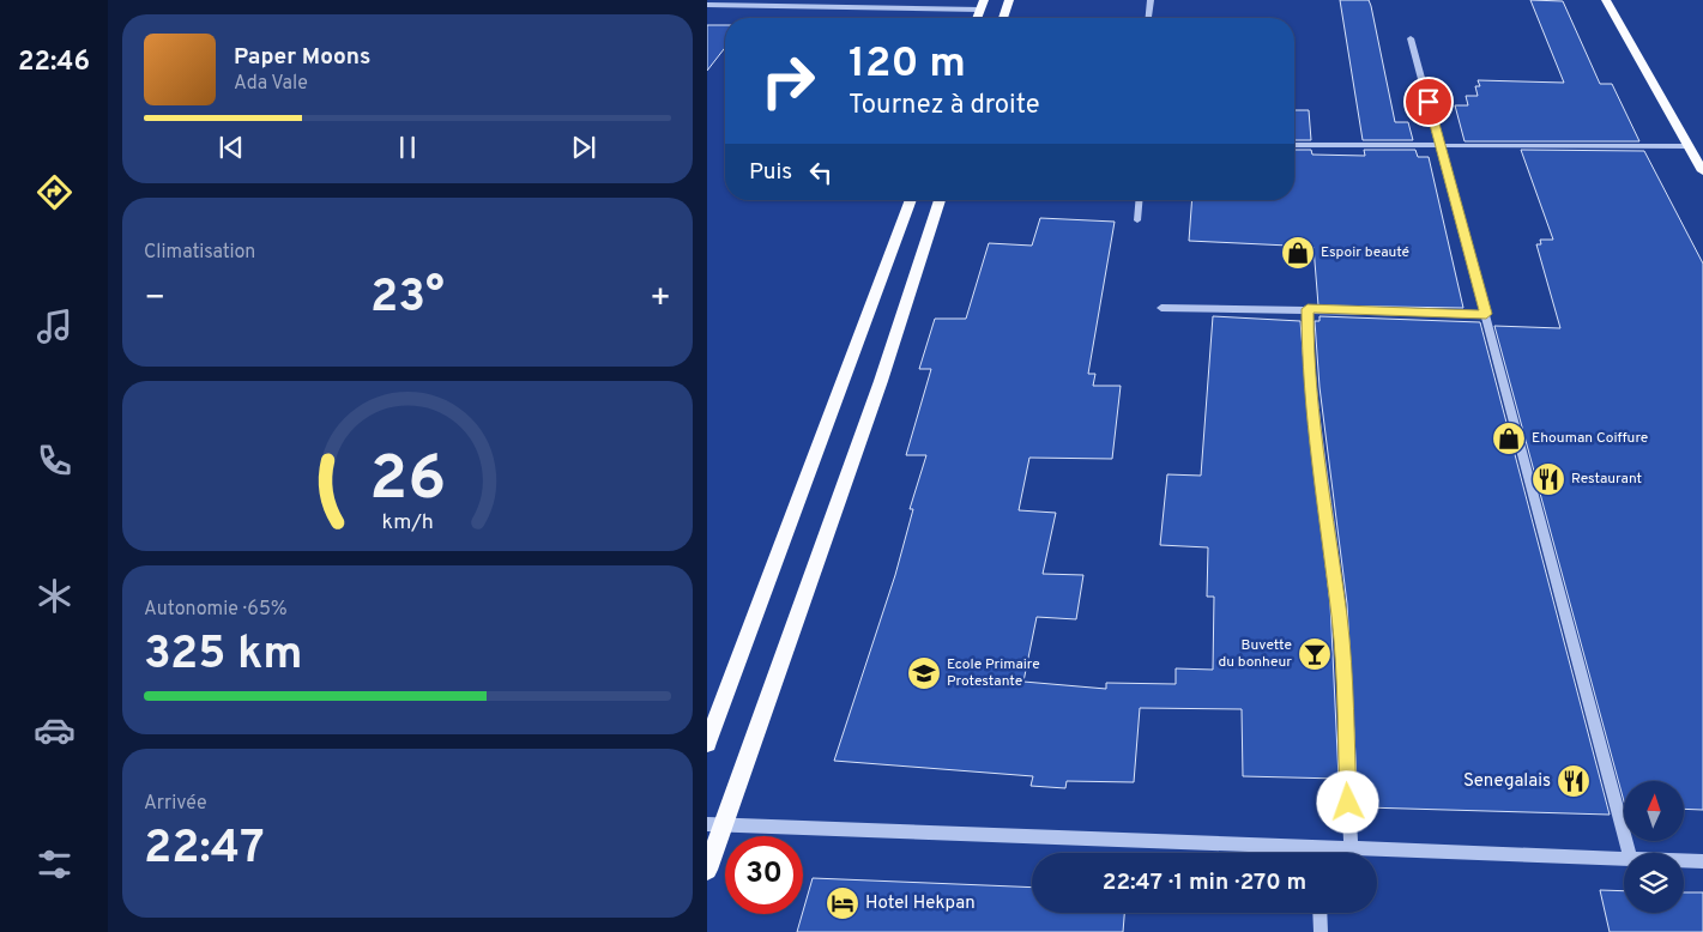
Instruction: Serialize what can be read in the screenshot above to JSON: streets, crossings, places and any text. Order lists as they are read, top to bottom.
{
  "places": {
    "shop": ["Espoir beauté", "Ehouman Coiffure"],
    "restaurant": ["Restaurant", "Senegalais"],
    "bar": ["Buvette du bonheur"],
    "school or university": ["Ecole Primaire Protestante"],
    "hotel": ["Hotel Hekpan"]
  },
  "north": "top",
  "page": {
    "tabs": "22:46",
    "turn": ["120 m", "Tournez à droite"],
    "song": ["Paper Moons", "Ada Vale"],
    "then": "Puis",
    "tile": [
      "Climatisation",
      ["Autonomie · 65%", "325 km"],
      ["Arrivée", "22:47"]
    ],
    "heat": ["−", "23°", "+"],
    "limit": "30",
    "trip": "22:47 · 1 min · 270 m",
    "gauge": ["26", "km/h"]
  }
}
